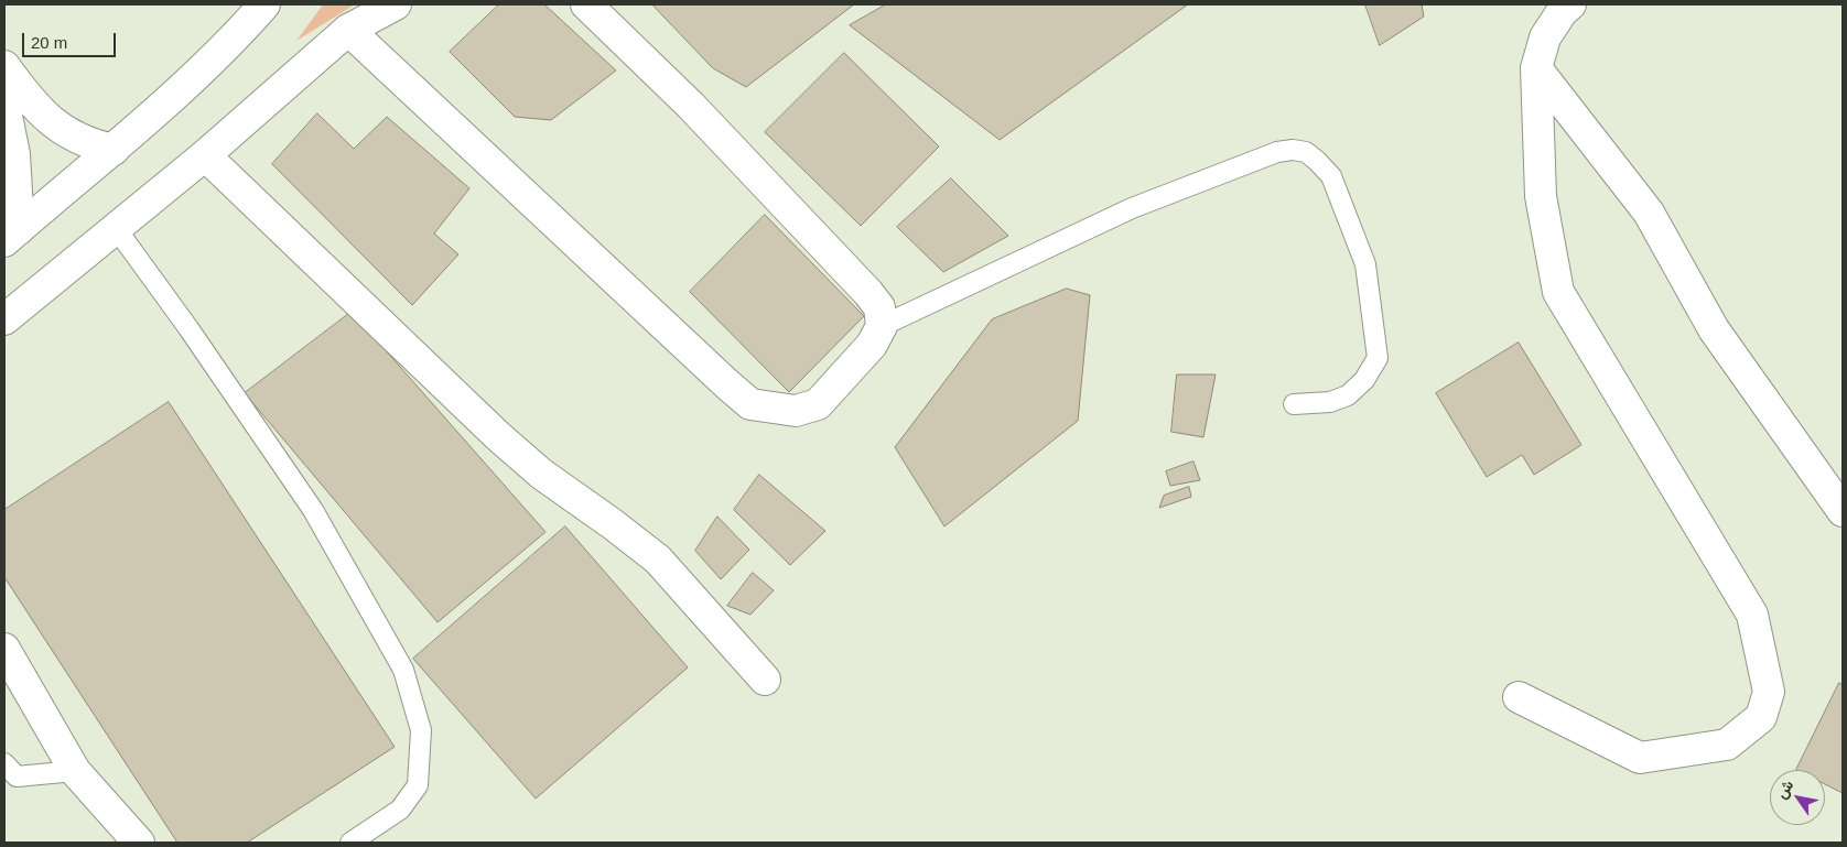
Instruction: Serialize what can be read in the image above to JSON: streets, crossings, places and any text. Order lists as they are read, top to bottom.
{
  "scale_bar": "20 m",
  "north": "top left"
}
